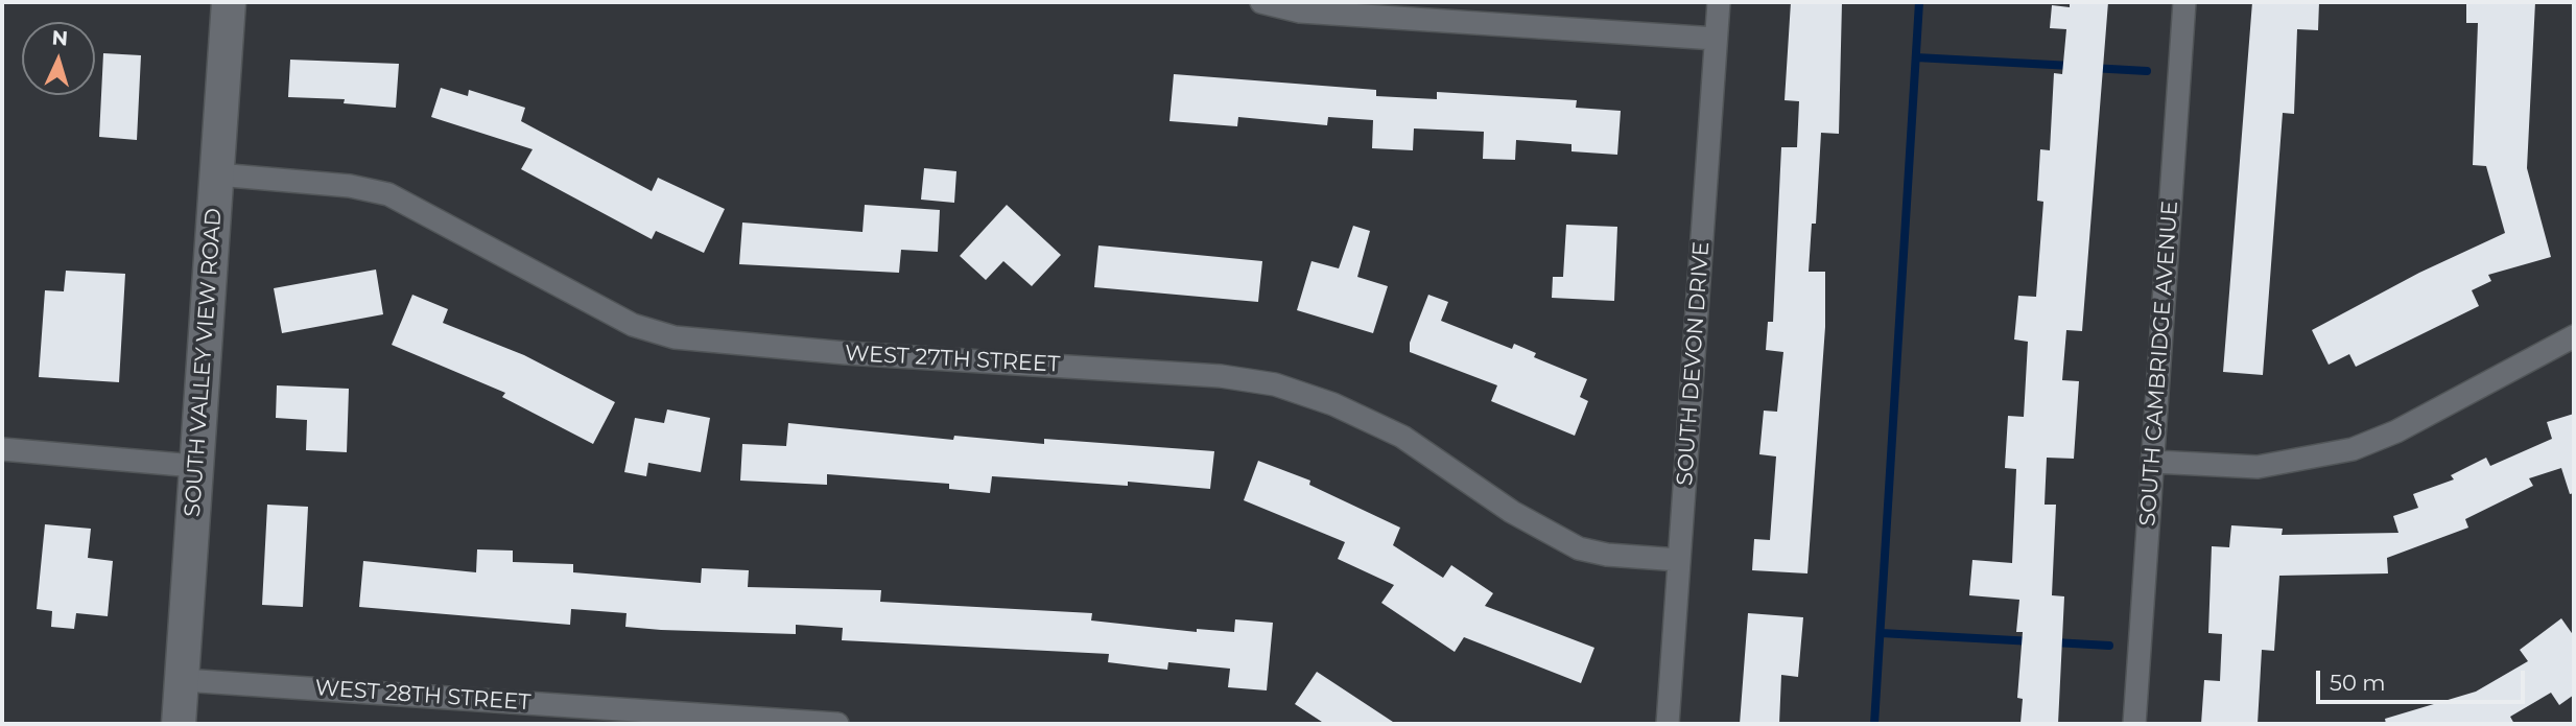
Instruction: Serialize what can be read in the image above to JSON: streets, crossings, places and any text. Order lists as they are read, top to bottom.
{
  "streets": {
    "street": [
      "WEST 27TH STREET",
      "SOUTH VALLEY VIEW ROAD",
      "SOUTH DEVON DRIVE",
      "SOUTH CAMBRIDGE AVENUE",
      "WEST 28TH STREET"
    ]
  },
  "crossings": [
    ["WEST 27TH STREET", "SOUTH VALLEY VIEW ROAD"],
    ["WEST 27TH STREET", "SOUTH DEVON DRIVE"],
    ["SOUTH VALLEY VIEW ROAD", "WEST 28TH STREET"]
  ],
  "scale_bar": "50 m",
  "north": "top"
}
